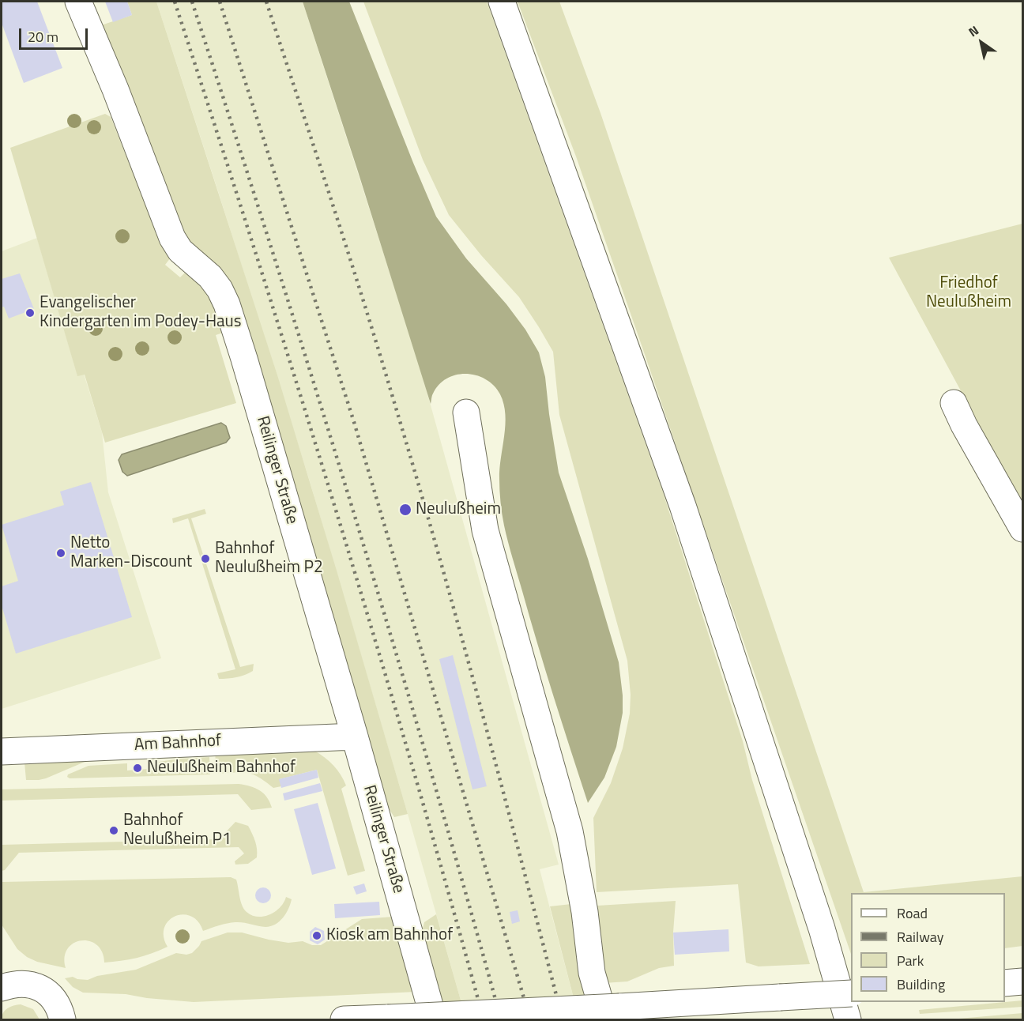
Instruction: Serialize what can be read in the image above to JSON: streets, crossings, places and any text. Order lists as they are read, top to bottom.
{
  "streets": {
    "street": ["Reilinger Straße", "Am Bahnhof"]
  },
  "crossings": [
    ["Reilinger Straße", "Am Bahnhof"]
  ],
  "parks": ["Friedhof Neulußheim"],
  "places": [
    "Evangelischer Kindergarten im Podey-Haus",
    "Neulußheim",
    "Netto Marken-Discount",
    "Bahnhof Neulußheim P2",
    "Neulußheim Bahnhof",
    "Bahnhof Neulußheim P1",
    "Kiosk am Bahnhof"
  ],
  "legend": [
    "Road",
    "Railway",
    "Park",
    "Building"
  ],
  "scale_bar": "20 m",
  "north": "top left"
}
